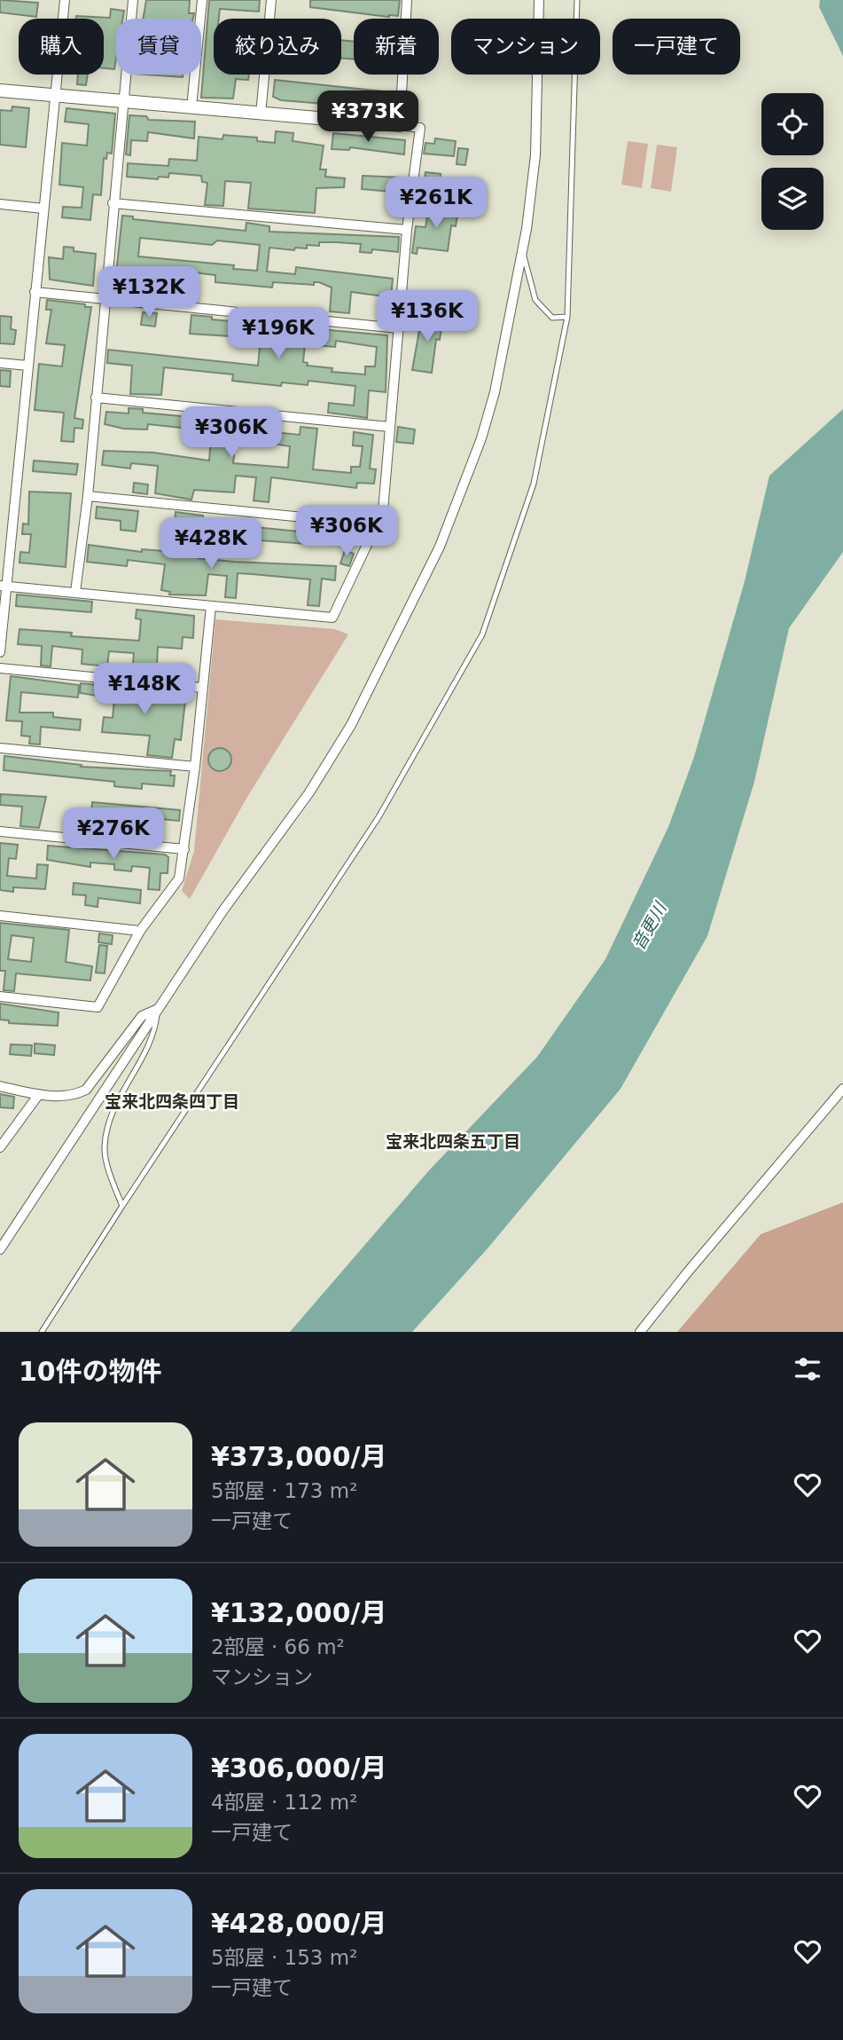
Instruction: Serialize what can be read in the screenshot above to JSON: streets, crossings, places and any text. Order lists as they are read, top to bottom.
{
  "districts": ["宝来北四条四丁目", "宝来北四条五丁目"],
  "water": ["音更川"],
  "page": {
    "chip": [
      "購入",
      "賃貸",
      "絞り込み",
      "新着",
      "マンション",
      "一戸建て"
    ],
    "price": [
      "¥373K",
      "¥261K",
      "¥132K",
      "¥136K",
      "¥196K",
      "¥306K",
      "¥306K",
      "¥428K",
      "¥148K",
      "¥276K"
    ],
    "heading": "10件の物件",
    "list": [
      {
        "name": "¥373,000/月",
        "note": "5部屋 · 173 m² · 一戸建て"
      },
      {
        "name": "¥132,000/月",
        "note": "2部屋 · 66 m² · マンション"
      },
      {
        "name": "¥306,000/月",
        "note": "4部屋 · 112 m² · 一戸建て"
      },
      {
        "name": "¥428,000/月",
        "note": "5部屋 · 153 m² · 一戸建て"
      }
    ]
  }
}
